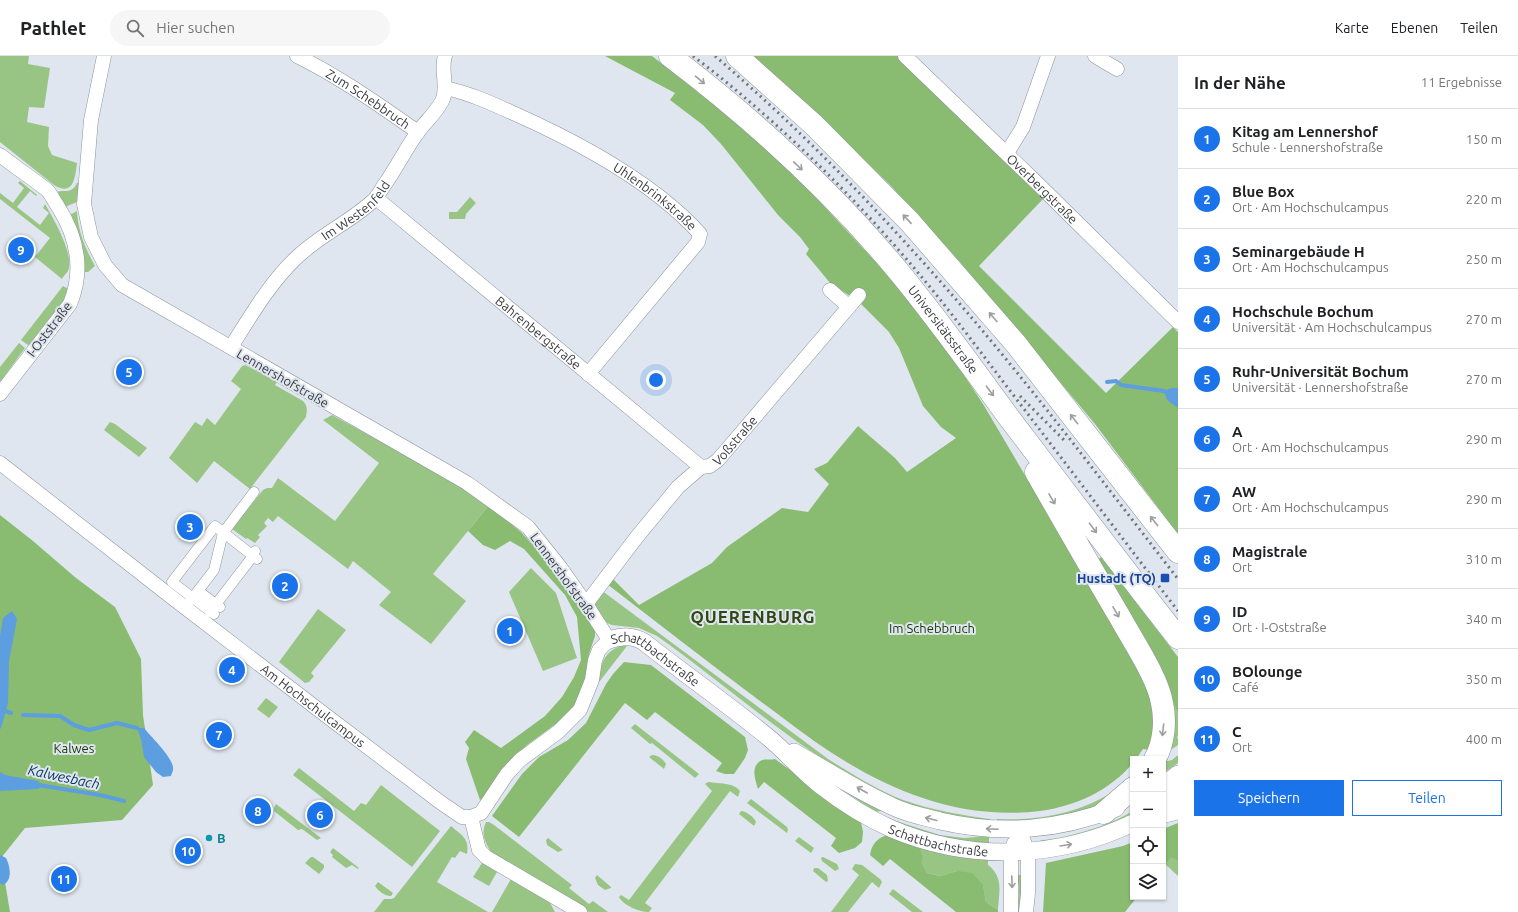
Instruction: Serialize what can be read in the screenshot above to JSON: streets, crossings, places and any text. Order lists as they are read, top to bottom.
{
  "streets": {
    "highway": ["Universitätsstraße"],
    "street": [
      "Zum Schebbruch",
      "Overbergstraße",
      "Uhlenbrinkstraße",
      "Im Westenfeld",
      "I-Oststraße",
      "Bahrenbergstraße",
      "Lennershofstraße",
      "Voßstraße",
      "Schattbachstraße",
      "Am Hochschulcampus"
    ]
  },
  "crossings": [
    ["Zum Schebbruch", "Im Westenfeld"],
    ["Uhlenbrinkstraße", "Im Westenfeld"],
    ["Uhlenbrinkstraße", "Bahrenbergstraße"],
    ["Im Westenfeld", "Bahrenbergstraße"],
    ["Im Westenfeld", "Lennershofstraße"],
    ["Bahrenbergstraße", "Voßstraße"],
    ["Lennershofstraße", "Voßstraße"],
    ["Lennershofstraße", "Schattbachstraße"],
    ["Schattbachstraße", "Am Hochschulcampus"]
  ],
  "districts": ["QUERENBURG"],
  "water": ["Kalwesbach"],
  "parks": ["Im Schebbruch", "Kalwes"],
  "places": {
    "transit": ["Hustadt (TQ)"],
    "other": ["B"]
  },
  "page": {
    "header": "Pathlet",
    "search": "Hier suchen",
    "nav": ["Karte", "Ebenen", "Teilen"],
    "heading": ["In der Nähe", "11 Ergebnisse"],
    "list": [
      {
        "mark": "1",
        "name": "Kitag am Lennershof",
        "note": "Schule · Lennershofstraße",
        "value": "150 m"
      },
      {
        "mark": "2",
        "name": "Blue Box",
        "note": "Ort · Am Hochschulcampus",
        "value": "220 m"
      },
      {
        "mark": "3",
        "name": "Seminargebäude H",
        "note": "Ort · Am Hochschulcampus",
        "value": "250 m"
      },
      {
        "mark": "4",
        "name": "Hochschule Bochum",
        "note": "Universität · Am Hochschulcampus",
        "value": "270 m"
      },
      {
        "mark": "5",
        "name": "Ruhr-Universität Bochum",
        "note": "Universität · Lennershofstraße",
        "value": "270 m"
      },
      {
        "mark": "6",
        "name": "A",
        "note": "Ort · Am Hochschulcampus",
        "value": "290 m"
      },
      {
        "mark": "7",
        "name": "AW",
        "note": "Ort · Am Hochschulcampus",
        "value": "290 m"
      },
      {
        "mark": "8",
        "name": "Magistrale",
        "note": "Ort",
        "value": "310 m"
      },
      {
        "mark": "9",
        "name": "ID",
        "note": "Ort · I-Oststraße",
        "value": "340 m"
      },
      {
        "mark": "10",
        "name": "BOlounge",
        "note": "Café",
        "value": "350 m"
      },
      {
        "mark": "11",
        "name": "C",
        "note": "Ort",
        "value": "400 m"
      }
    ],
    "pins": [
      "9",
      "5",
      "3",
      "2",
      "1",
      "4",
      "7",
      "8",
      "6",
      "10",
      "11"
    ],
    "map_buttons": ["+", "−"],
    "buttons": ["Speichern", "Teilen"]
  }
}
